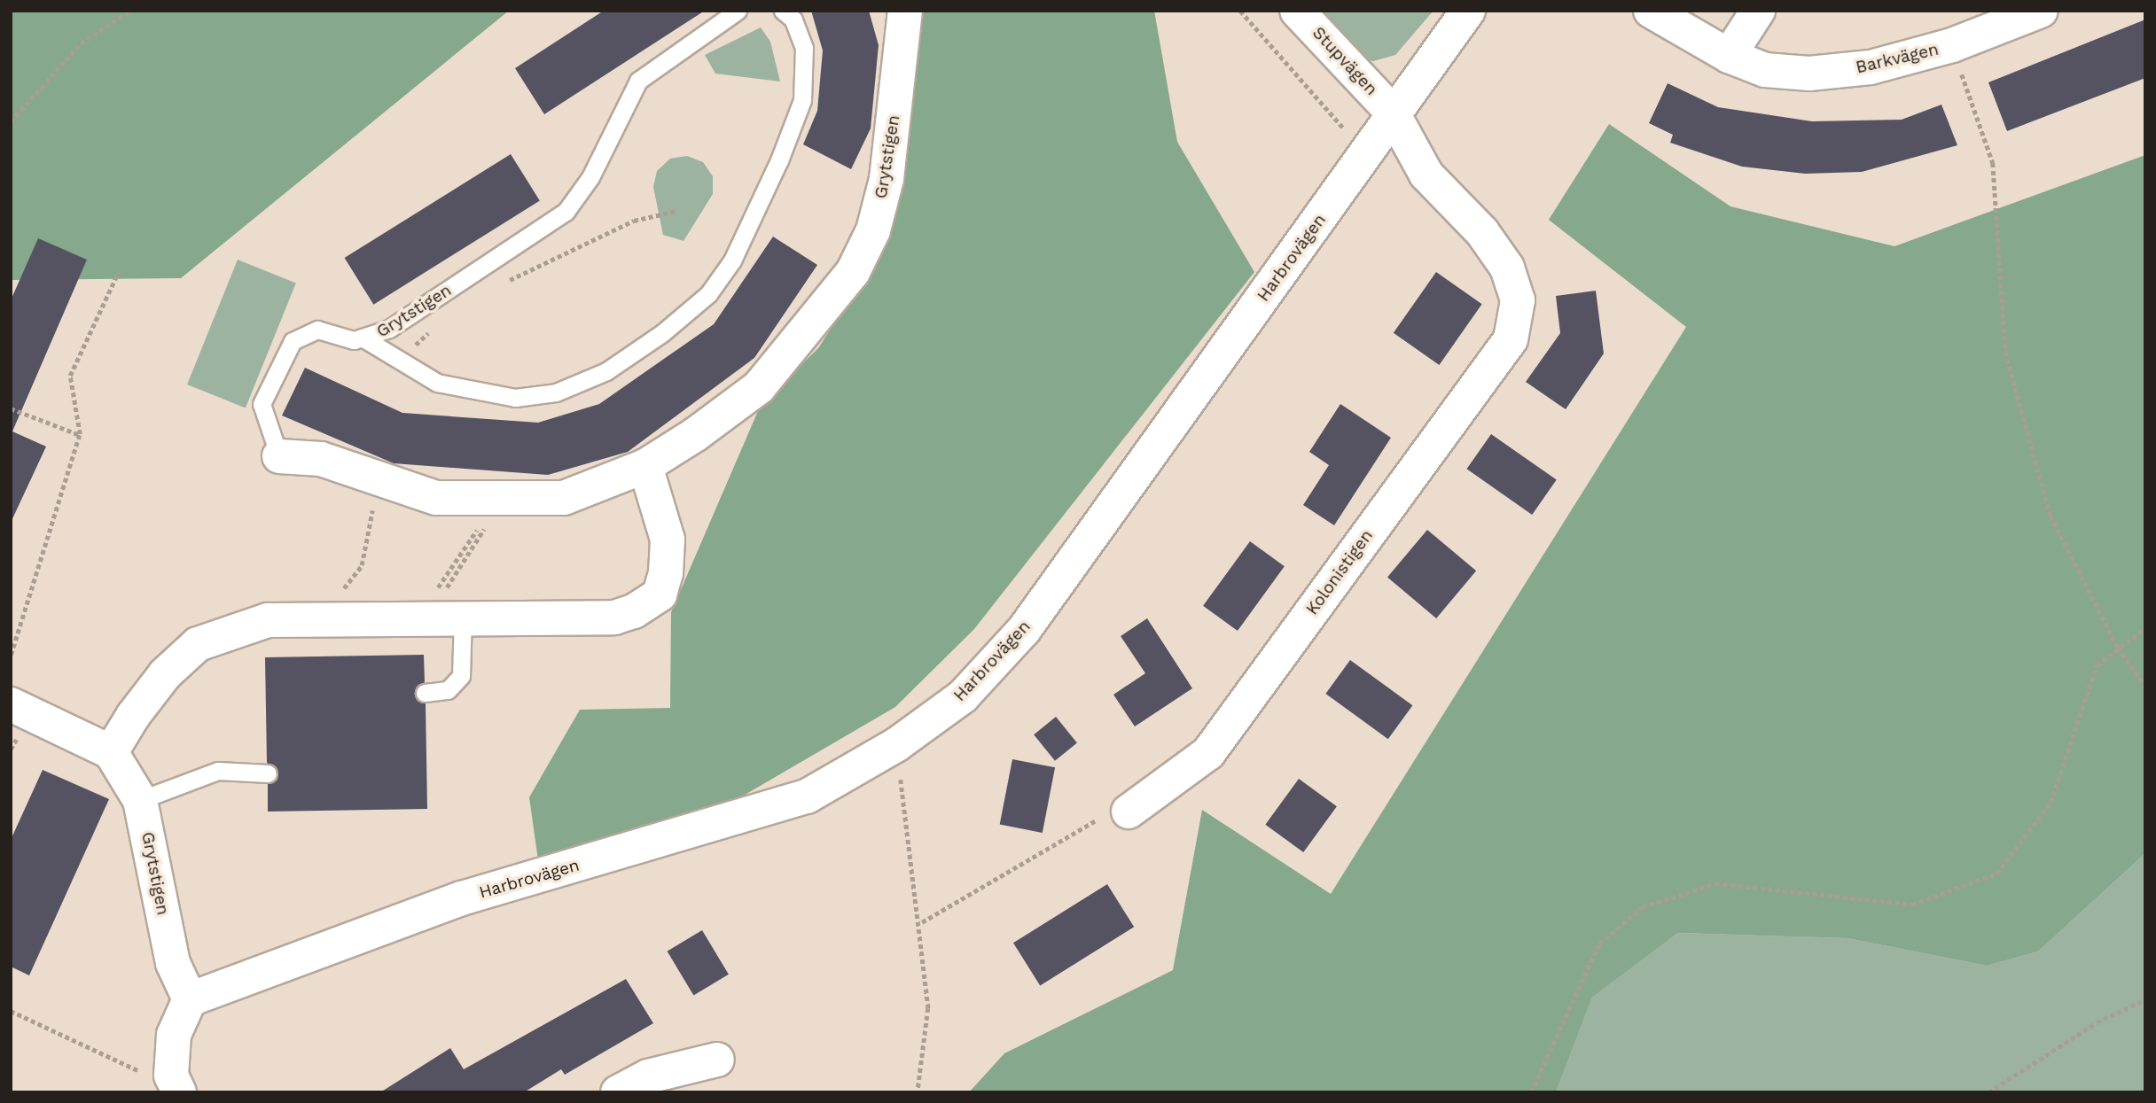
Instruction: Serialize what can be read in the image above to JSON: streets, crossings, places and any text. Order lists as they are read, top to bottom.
{
  "streets": {
    "street": [
      "Barkvägen",
      "Stupvägen",
      "Grytstigen",
      "Harbrovägen",
      "Kolonistigen"
    ]
  },
  "crossings": [
    ["Stupvägen", "Harbrovägen"],
    ["Stupvägen", "Kolonistigen"],
    ["Grytstigen", "Harbrovägen"],
    ["Harbrovägen", "Kolonistigen"]
  ]
}
